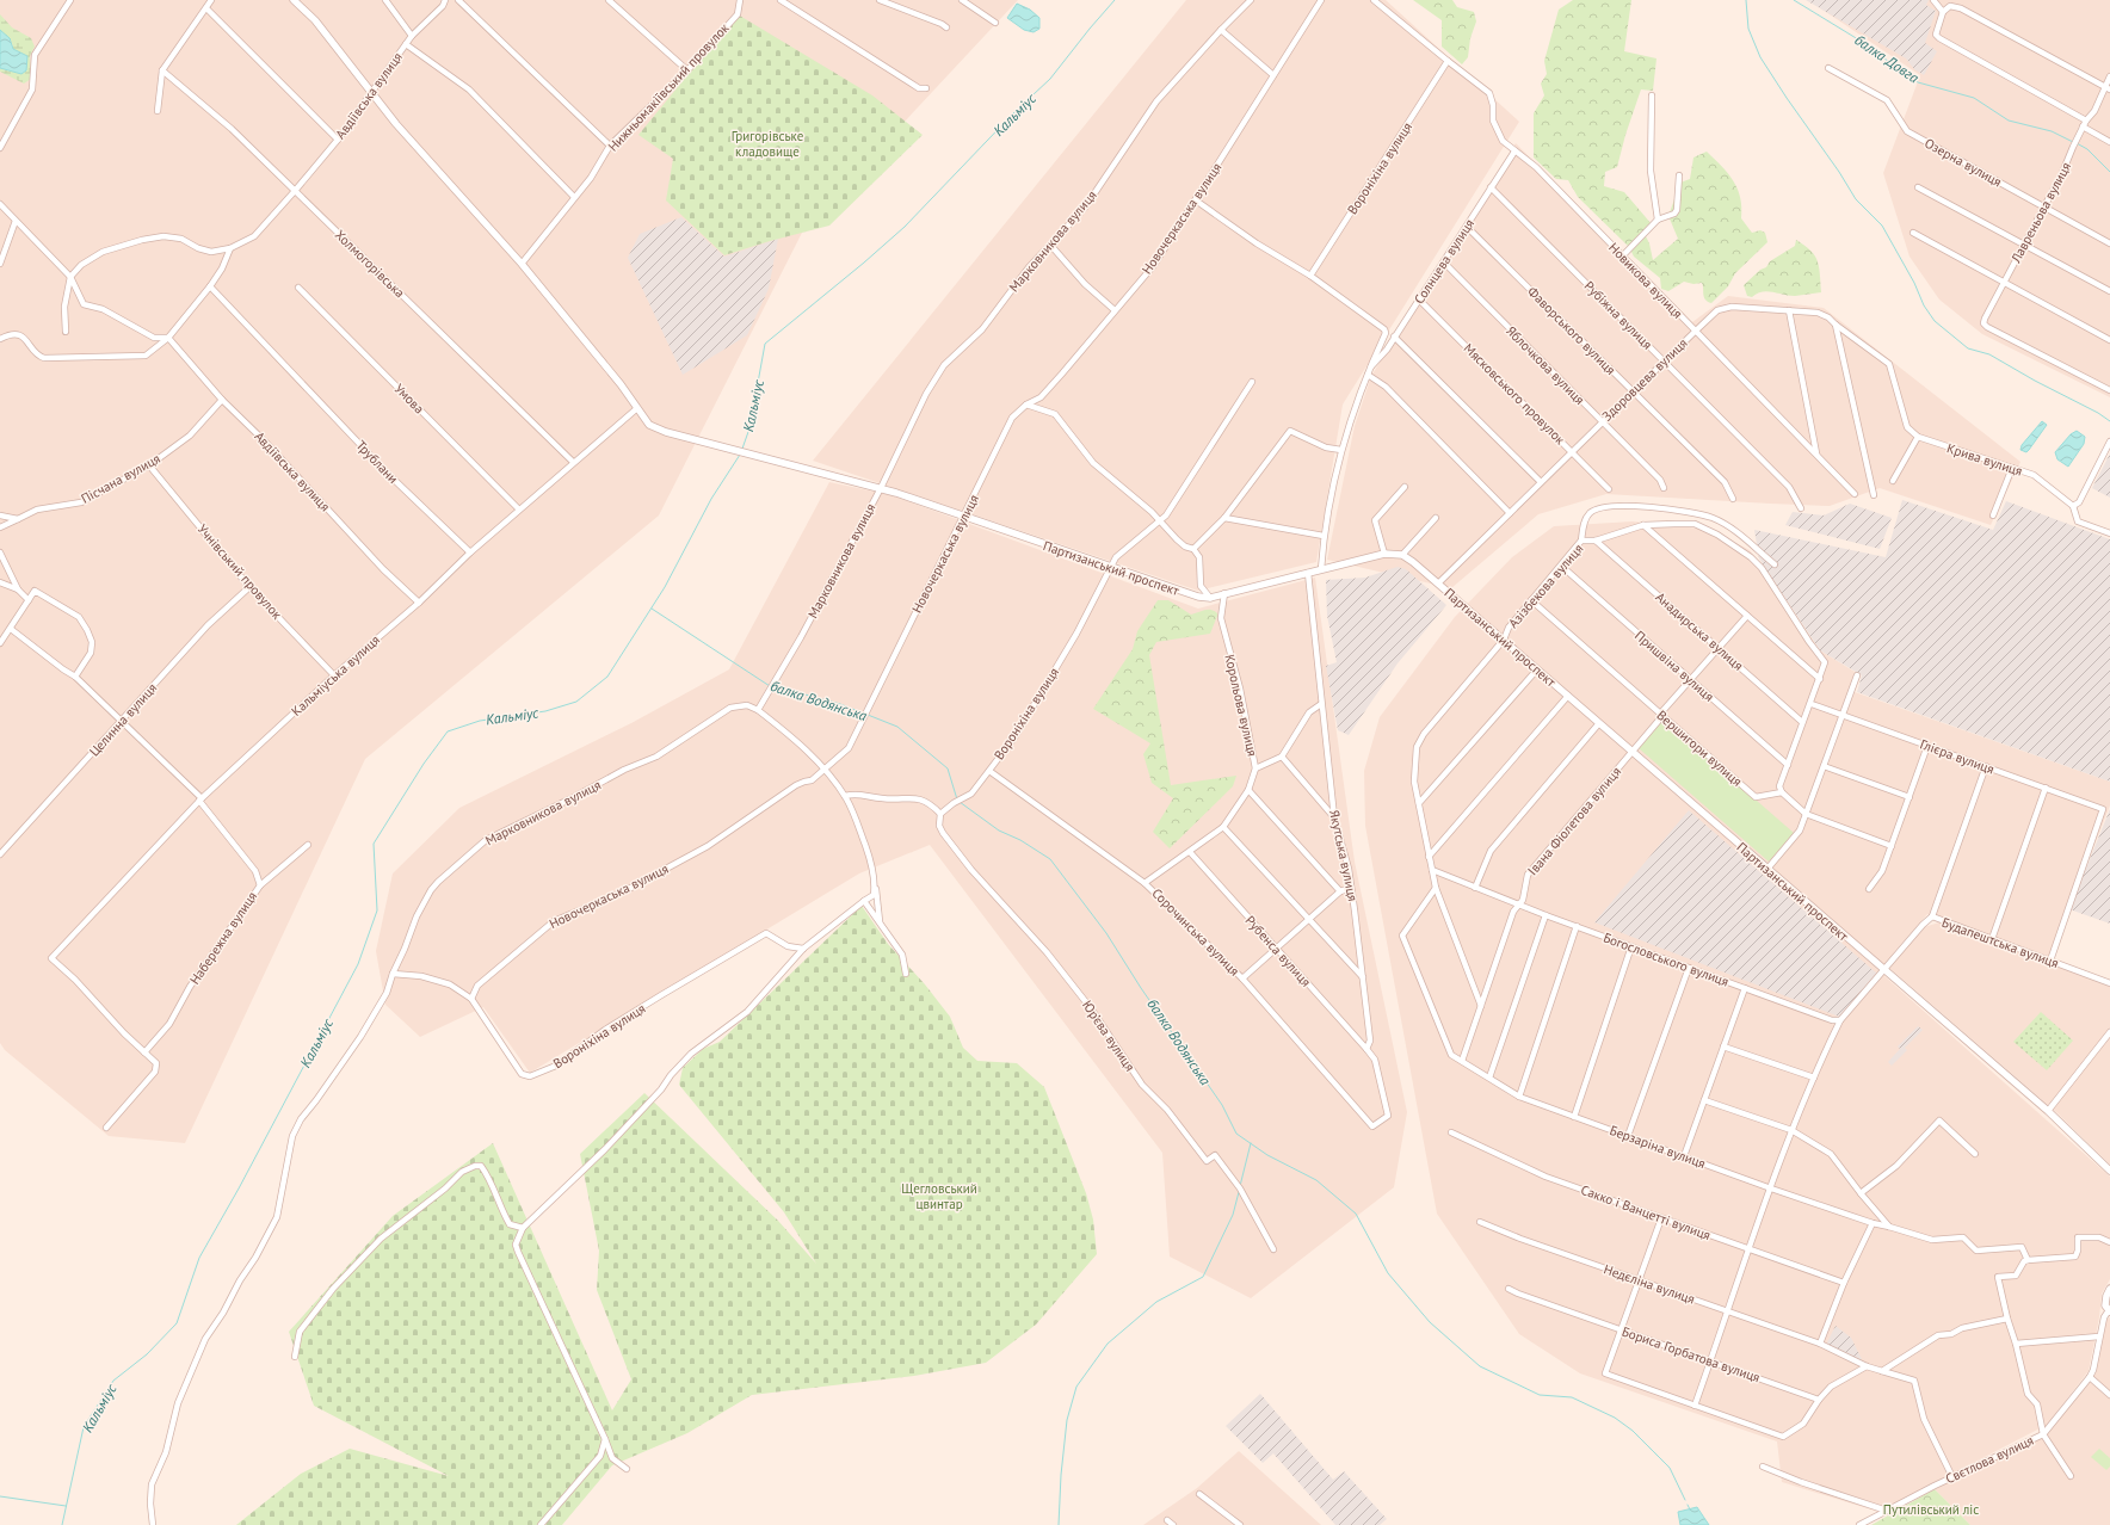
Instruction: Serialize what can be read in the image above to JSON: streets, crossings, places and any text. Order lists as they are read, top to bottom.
{
  "streets": {
    "street": [
      "Нижньомакіївський провулок",
      "Авдіївська вулиця",
      "Озерна вулиця",
      "Вороніхіна вулиця",
      "Лавреньова вулиця",
      "Новочеркаська вулиця",
      "Марковникова вулиця",
      "Солнцева вулиця",
      "Холмогорівська",
      "Новикова вулиця",
      "Рубіжна вулиця",
      "Фаворського вулиця",
      "Яблочкова вулиця",
      "Здоровцева вулиця",
      "Мясковського провулок",
      "Умова",
      "Крива вулиця",
      "Трублани",
      "Пiсчана вулиця",
      "Партизанський проспект",
      "Учнівський провулок",
      "Азізбекова вулиця",
      "Анадирська вулиця",
      "Пришвіна вулиця",
      "Кальміуська вулиця",
      "Корольова вулиця",
      "Целинна вулиця",
      "Вершигори вулиця",
      "Глієра вулиця",
      "Івана Фіолетова вулиця",
      "Якутська вулиця",
      "Сорочинська вулиця",
      "Набережна вулиця",
      "Будапештська вулиця",
      "Рубенса вулиця",
      "Богословського вулиця",
      "Юр’єва вулиця",
      "Берзаріна вулиця",
      "Сакко і Ванцетті вулиця",
      "Недєліна вулиця",
      "Бориса Горбатова вулиця",
      "Свєтлова вулиця"
    ]
  },
  "crossings": [
    ["Нижньомакіївський провулок", "Партизанський проспект"],
    ["Авдіївська вулиця", "Холмогорівська"],
    ["Авдіївська вулиця", "Пiсчана вулиця"],
    ["Авдіївська вулиця", "Партизанський проспект"],
    ["Авдіївська вулиця", "Кальміуська вулиця"],
    ["Озерна вулиця", "Лавреньова вулиця"],
    ["Вороніхіна вулиця", "Новочеркаська вулиця"],
    ["Вороніхіна вулиця", "Марковникова вулиця"],
    ["Вороніхіна вулиця", "Новикова вулиця"],
    ["Вороніхіна вулиця", "Партизанський проспект"],
    ["Вороніхіна вулиця", "Сорочинська вулиця"],
    ["Вороніхіна вулиця", "Юр’єва вулиця"],
    ["Новочеркаська вулиця", "Партизанський проспект"],
    ["Марковникова вулиця", "Партизанський проспект"],
    ["Солнцева вулиця", "Новикова вулиця"],
    ["Солнцева вулиця", "Рубіжна вулиця"],
    ["Солнцева вулиця", "Фаворського вулиця"],
    ["Солнцева вулиця", "Яблочкова вулиця"],
    ["Солнцева вулиця", "Мясковського провулок"],
    ["Солнцева вулиця", "Партизанський проспект"],
    ["Холмогорівська", "Кальміуська вулиця"],
    ["Новикова вулиця", "Здоровцева вулиця"],
    ["Рубіжна вулиця", "Здоровцева вулиця"],
    ["Фаворського вулиця", "Здоровцева вулиця"],
    ["Яблочкова вулиця", "Здоровцева вулиця"],
    ["Здоровцева вулиця", "Мясковського провулок"],
    ["Здоровцева вулиця", "Крива вулиця"],
    ["Здоровцева вулиця", "Партизанський проспект"],
    ["Умова", "Кальміуська вулиця"],
    ["Трублани", "Кальміуська вулиця"],
    ["Пiсчана вулиця", "Учнівський провулок"],
    ["Партизанський проспект", "Азізбекова вулиця"],
    ["Партизанський проспект", "Кальміуська вулиця"],
    ["Партизанський проспект", "Корольова вулиця"],
    ["Партизанський проспект", "Івана Фіолетова вулиця"],
    ["Партизанський проспект", "Якутська вулиця"],
    ["Партизанський проспект", "Будапештська вулиця"],
    ["Учнівський провулок", "Кальміуська вулиця"],
    ["Учнівський провулок", "Целинна вулиця"],
    ["Азізбекова вулиця", "Анадирська вулиця"],
    ["Азізбекова вулиця", "Пришвіна вулиця"],
    ["Азізбекова вулиця", "Вершигори вулиця"],
    ["Азізбекова вулиця", "Івана Фіолетова вулиця"],
    ["Азізбекова вулиця", "Богословського вулиця"],
    ["Азізбекова вулиця", "Берзаріна вулиця"],
    ["Анадирська вулиця", "Івана Фіолетова вулиця"],
    ["Пришвіна вулиця", "Івана Фіолетова вулиця"],
    ["Кальміуська вулиця", "Набережна вулиця"],
    ["Корольова вулиця", "Сорочинська вулиця"],
    ["Корольова вулиця", "Рубенса вулиця"],
    ["Целинна вулиця", "Набережна вулиця"],
    ["Вершигори вулиця", "Івана Фіолетова вулиця"],
    ["Глієра вулиця", "Будапештська вулиця"],
    ["Івана Фіолетова вулиця", "Богословського вулиця"],
    ["Івана Фіолетова вулиця", "Берзаріна вулиця"],
    ["Якутська вулиця", "Сорочинська вулиця"],
    ["Якутська вулиця", "Рубенса вулиця"],
    ["Сорочинська вулиця", "Рубенса вулиця"],
    ["Недєліна вулиця", "Свєтлова вулиця"]
  ],
  "water": ["балка Довга", "Кальміус", "балка Водянська"],
  "parks": ["Григорівське кладовище", "Щегловський цвинтар", "Путилівський ліс"]
}
